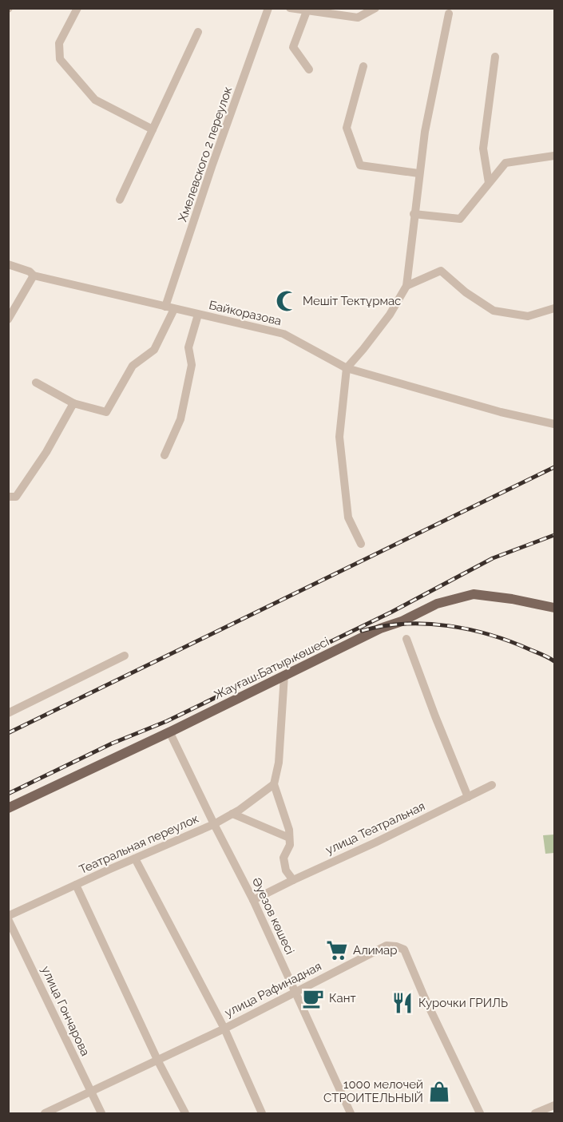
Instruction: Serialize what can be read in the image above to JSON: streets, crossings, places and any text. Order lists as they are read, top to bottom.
{
  "streets": {
    "main road": ["Жауғаш Батыр көшесі"],
    "street": [
      "Хмелевского 2 переулок",
      "Байкоразова",
      "улица Театральная",
      "Театральная переулок",
      "Әуезов көшесі",
      "улица Рафинадная",
      "улица Гончарова"
    ]
  },
  "crossings": [
    ["Хмелевского 2 переулок", "Байкоразова"],
    ["Жауғаш Батыр көшесі", "Әуезов көшесі"],
    ["улица Театральная", "Әуезов көшесі"],
    ["Театральная переулок", "Әуезов көшесі"],
    ["Театральная переулок", "улица Рафинадная"],
    ["Театральная переулок", "улица Гончарова"],
    ["Әуезов көшесі", "улица Рафинадная"],
    ["улица Рафинадная", "улица Гончарова"]
  ],
  "places": {
    "mosque": ["Мешіт Тектұрмас"],
    "supermarket": ["Алимар"],
    "cafe": ["Кант"],
    "restaurant": ["Курочки ГРИЛЬ"],
    "shop": ["1000 мелочей СТРОИТЕЛЬНЫЙ"]
  }
}
